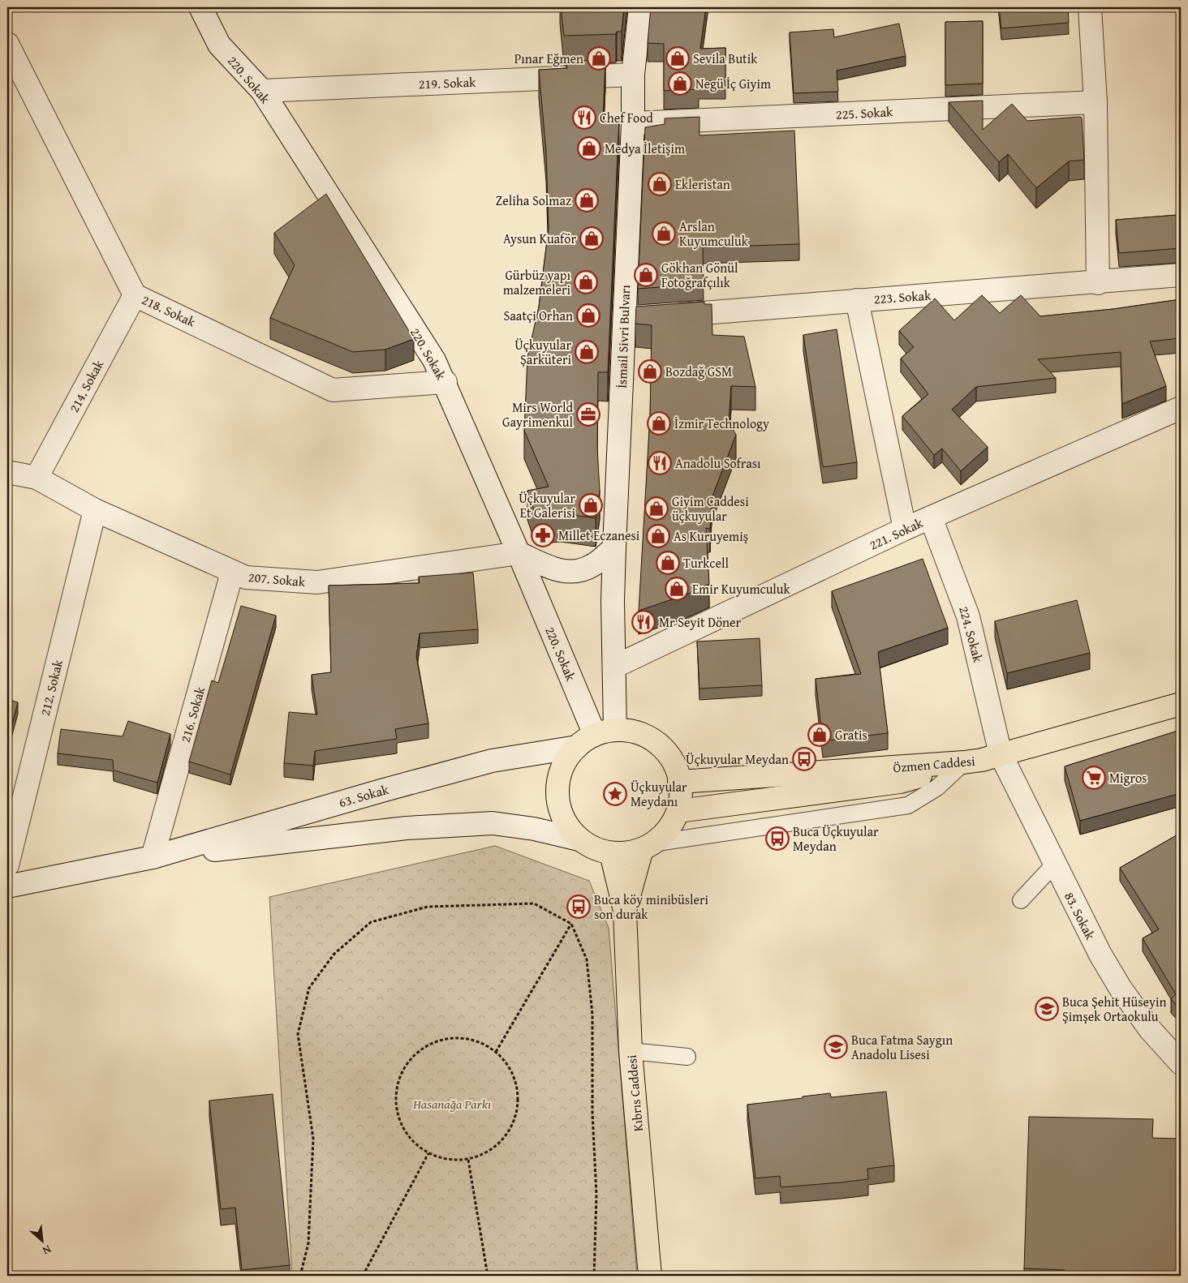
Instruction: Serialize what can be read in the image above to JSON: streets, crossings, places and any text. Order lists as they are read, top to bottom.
{
  "streets": {
    "main road": ["Özmen Caddesi", "Kıbrıs Caddesi"],
    "street": [
      "220. Sokak",
      "219. Sokak",
      "225. Sokak",
      "223. Sokak",
      "218. Sokak",
      "İsmail Sivri Bulvarı",
      "214. Sokak",
      "221. Sokak",
      "207. Sokak",
      "224. Sokak",
      "212. Sokak",
      "216. Sokak",
      "63. Sokak",
      "83. Sokak"
    ]
  },
  "crossings": [
    ["220. Sokak", "219. Sokak"],
    ["220. Sokak", "218. Sokak"],
    ["220. Sokak", "İsmail Sivri Bulvarı"],
    ["220. Sokak", "207. Sokak"],
    ["220. Sokak", "Özmen Caddesi"],
    ["220. Sokak", "63. Sokak"],
    ["220. Sokak", "Kıbrıs Caddesi"],
    ["219. Sokak", "İsmail Sivri Bulvarı"],
    ["225. Sokak", "İsmail Sivri Bulvarı"],
    ["223. Sokak", "İsmail Sivri Bulvarı"],
    ["218. Sokak", "214. Sokak"],
    ["İsmail Sivri Bulvarı", "221. Sokak"],
    ["İsmail Sivri Bulvarı", "Özmen Caddesi"],
    ["İsmail Sivri Bulvarı", "63. Sokak"],
    ["İsmail Sivri Bulvarı", "Kıbrıs Caddesi"],
    ["214. Sokak", "207. Sokak"],
    ["221. Sokak", "224. Sokak"],
    ["207. Sokak", "212. Sokak"],
    ["207. Sokak", "216. Sokak"],
    ["224. Sokak", "Özmen Caddesi"],
    ["224. Sokak", "83. Sokak"],
    ["216. Sokak", "63. Sokak"],
    ["Özmen Caddesi", "63. Sokak"],
    ["Özmen Caddesi", "83. Sokak"],
    ["Özmen Caddesi", "Kıbrıs Caddesi"],
    ["63. Sokak", "Kıbrıs Caddesi"]
  ],
  "parks": ["Hasanağa Parkı"],
  "places": {
    "shop": [
      "Pınar Eğmen",
      "Sevila Butik",
      "Negü İç Giyim",
      "Medya İletişim",
      "Ekleristan",
      "Zeliha Solmaz",
      "Arslan Kuyumculuk",
      "Aysun Kuaför",
      "Gökhan Gönül Fotoğrafçılık",
      "Gürbüz yapı malzemeleri",
      "Saatçi Orhan",
      "Üçkuyular Şarküteri",
      "Bozdağ GSM",
      "İzmir Technology",
      "Üçkuyular Et Galerisi",
      "Giyim Caddesi üçkuyular",
      "As Kuruyemiş",
      "Turkcell",
      "Emir Kuyumculuk",
      "Gratis"
    ],
    "restaurant": ["Chef Food", "Anadolu Sofrası", "Mr Seyit Döner"],
    "office": ["Mirs World Gayrimenkul"],
    "pharmacy": ["Millet Eczanesi"],
    "bus stop": ["Üçkuyular Meydan", "Buca Üçkuyular Meydan", "Buca köy minibüsleri son durak"],
    "supermarket": ["Migros"],
    "place": ["Üçkuyular Meydanı"],
    "school or university": ["Buca Şehit Hüseyin Şimşek Ortaokulu", "Buca Fatma Saygın Anadolu Lisesi"]
  },
  "north": "bottom right"
}
